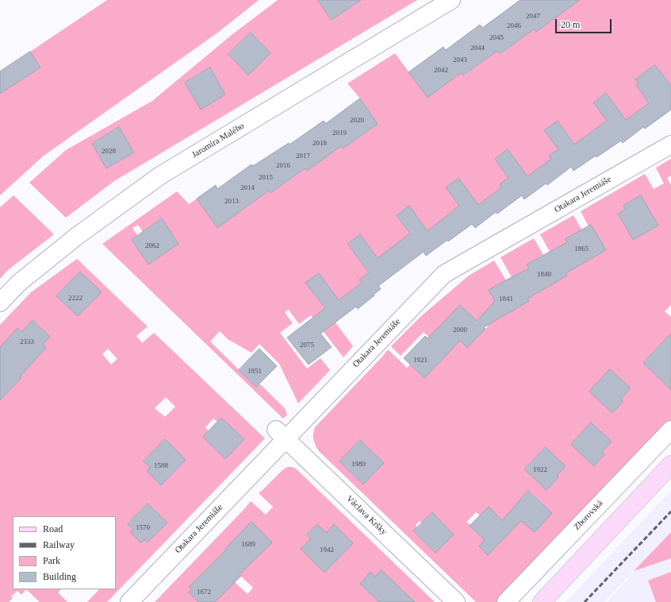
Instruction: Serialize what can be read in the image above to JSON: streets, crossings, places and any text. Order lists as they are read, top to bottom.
{
  "streets": {
    "street": [
      "Jaromíra Malého",
      "Otakara Jeremiáše",
      "Václava Kršky",
      "Zborovská"
    ]
  },
  "crossings": [
    ["Otakara Jeremiáše", "Václava Kršky"]
  ],
  "house_numbers": [
    "2047",
    "2046",
    "2045",
    "2044",
    "2043",
    "2042",
    "2020",
    "2019",
    "2018",
    "2028",
    "2017",
    "2016",
    "2015",
    "2014",
    "2013",
    "2062",
    "1865",
    "1840",
    "2222",
    "1841",
    "2000",
    "2333",
    "2075",
    "1921",
    "1851",
    "1980",
    "1588",
    "1922",
    "1570",
    "1689",
    "1942",
    "1672"
  ],
  "legend": [
    "Road",
    "Railway",
    "Park",
    "Building"
  ],
  "scale_bar": "20 m"
}
